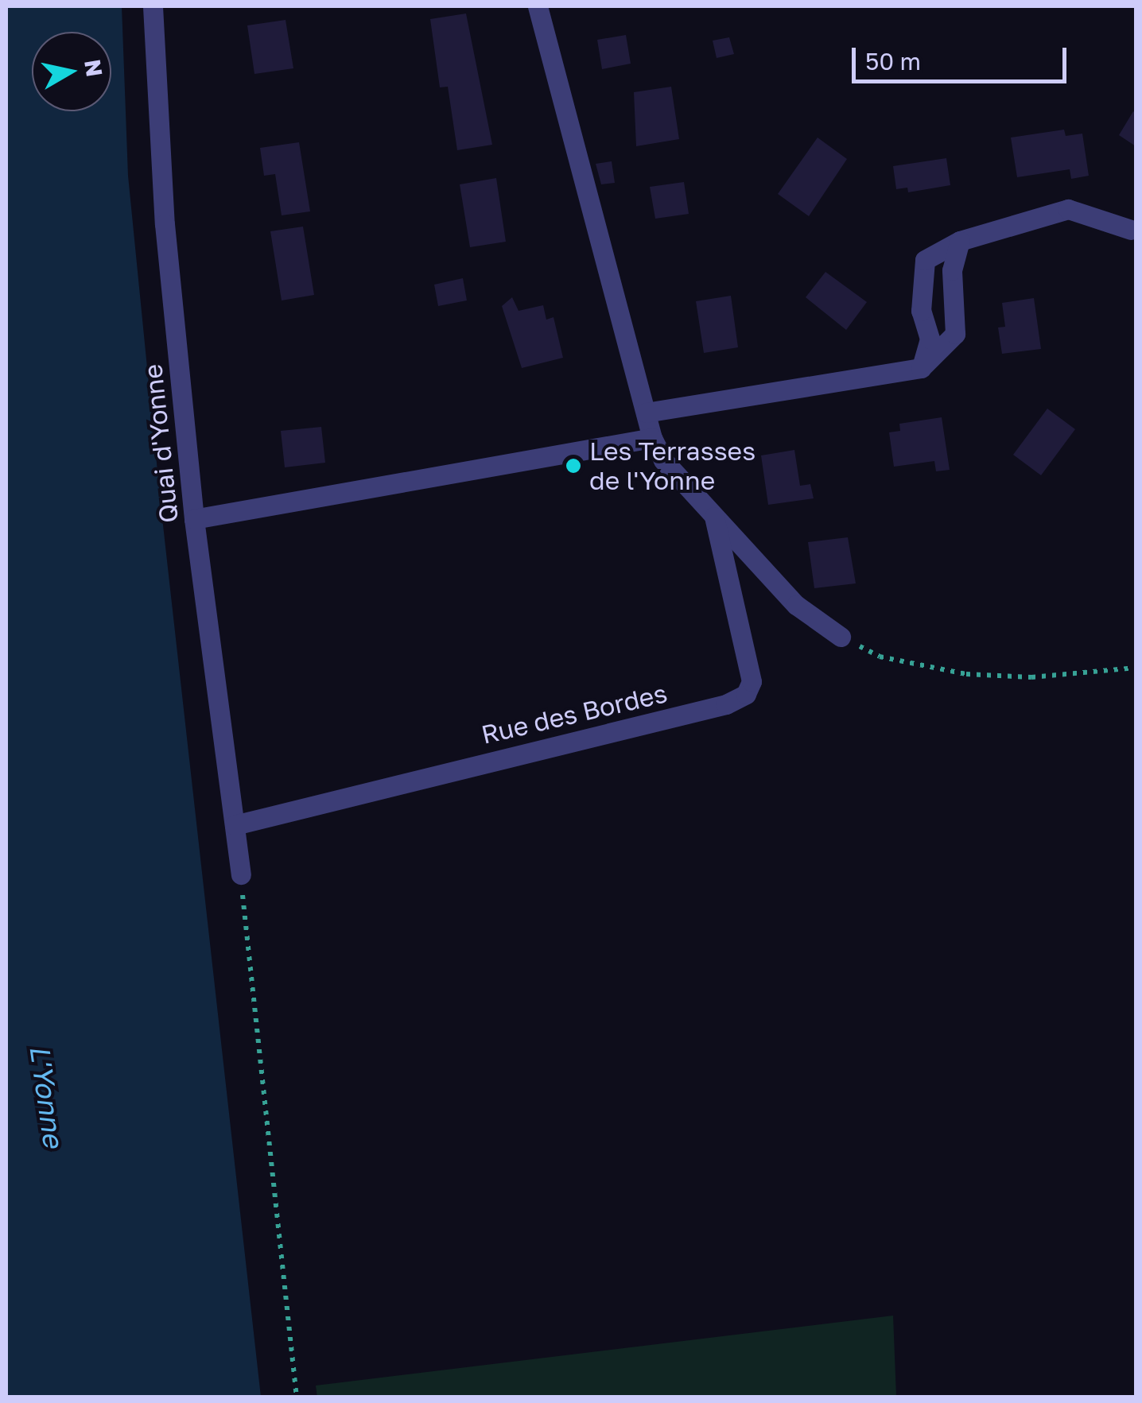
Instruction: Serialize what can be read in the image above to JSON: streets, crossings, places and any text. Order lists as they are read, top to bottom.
{
  "streets": {
    "street": ["Quai d'Yonne", "Rue des Bordes"]
  },
  "crossings": [
    ["Quai d'Yonne", "Rue des Bordes"]
  ],
  "water": ["L'Yonne"],
  "places": ["Les Terrasses de l'Yonne"],
  "scale_bar": "50 m",
  "north": "right"
}
